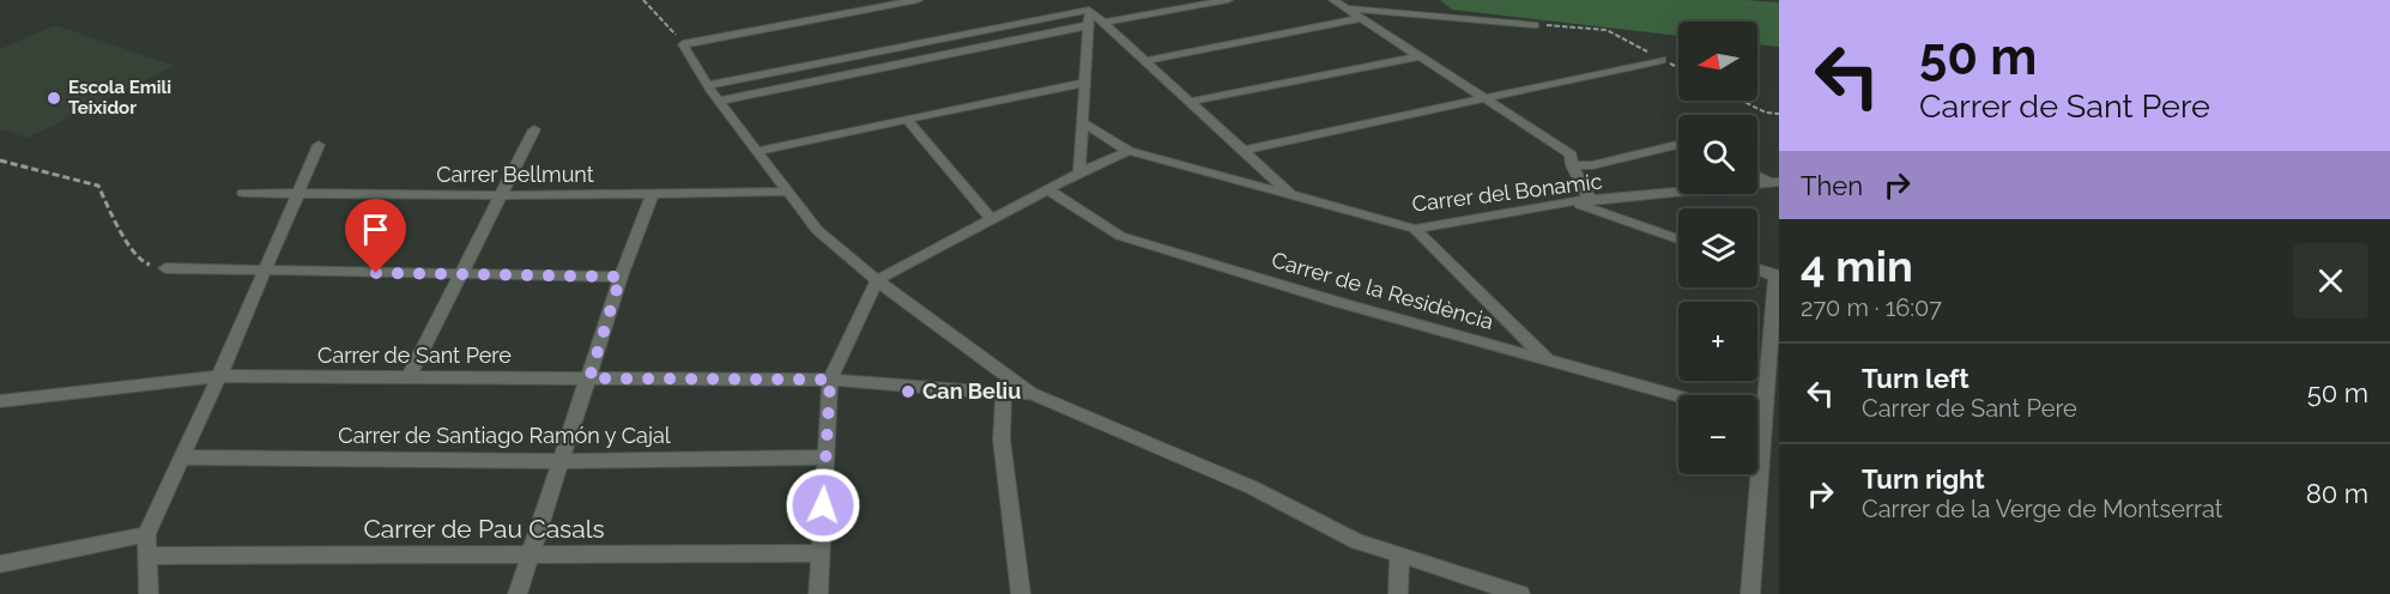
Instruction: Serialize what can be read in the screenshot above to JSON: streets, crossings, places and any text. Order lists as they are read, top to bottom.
{
  "streets": {
    "street": [
      "Carrer Bellmunt",
      "Carrer del Bonamic",
      "Carrer de la Residència",
      "Carrer de Sant Pere",
      "Carrer de Santiago Ramón y Cajal",
      "Carrer de Pau Casals"
    ]
  },
  "places": ["Escola Emili Teixidor", "Can Beliu"],
  "north": "left",
  "page": {
    "turn": ["50 m", "Carrer de Sant Pere"],
    "map_buttons": ["+", "−"],
    "then": "Then",
    "heading": ["4 min", "270 m · 16:07"],
    "list": [
      {
        "name": "Turn left",
        "note": "Carrer de Sant Pere",
        "value": "50 m"
      },
      {
        "name": "Turn right",
        "note": "Carrer de la Verge de Montserrat",
        "value": "80 m"
      }
    ]
  }
}
